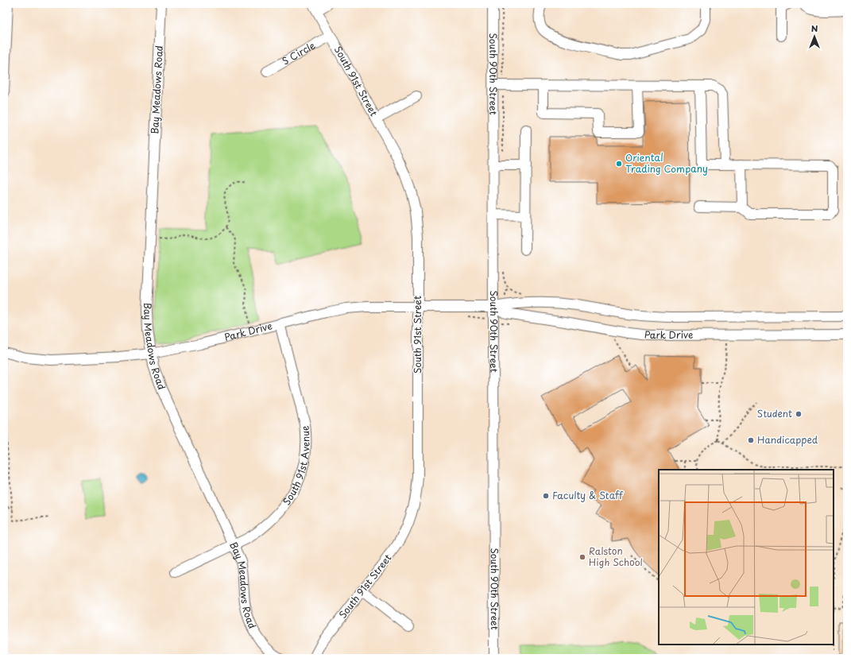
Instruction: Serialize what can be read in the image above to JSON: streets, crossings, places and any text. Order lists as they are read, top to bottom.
{
  "streets": {
    "street": [
      "S Circle",
      "South 90th Street",
      "South 91st Street",
      "Bay Meadows Road",
      "Park Drive",
      "South 91st Avenue"
    ]
  },
  "crossings": [
    ["S Circle", "South 91st Street"],
    ["South 90th Street", "Park Drive"],
    ["South 91st Street", "Park Drive"],
    ["Bay Meadows Road", "Park Drive"],
    ["Bay Meadows Road", "South 91st Avenue"],
    ["Park Drive", "South 91st Avenue"]
  ],
  "places": [
    "Oriental Trading Company",
    "Student",
    "Handicapped",
    "Faculty & Staff",
    "Ralston High School"
  ],
  "north": "top"
}
